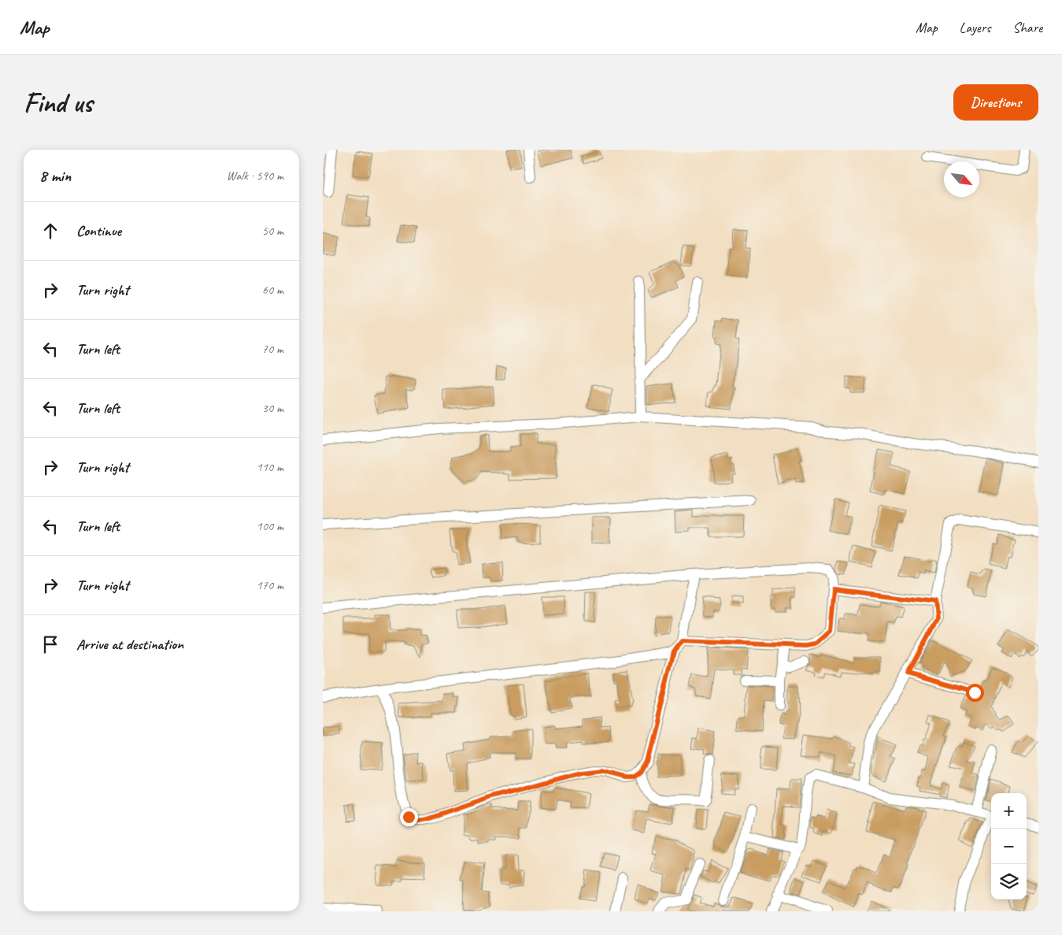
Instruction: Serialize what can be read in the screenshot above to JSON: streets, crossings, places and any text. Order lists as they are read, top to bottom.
{
  "north": "bottom right",
  "page": {
    "header": "Map",
    "nav": ["Map", "Layers", "Share"],
    "buttons": "Directions",
    "title": "Find us",
    "heading": ["8 min", "Walk · 590 m"],
    "list": [
      ["Continue", "50 m"],
      ["Turn right", "60 m"],
      ["Turn left", "70 m"],
      ["Turn left", "30 m"],
      ["Turn right", "110 m"],
      ["Turn left", "100 m"],
      ["Turn right", "170 m"],
      "Arrive at destination"
    ],
    "map_buttons": ["+", "−"]
  }
}
